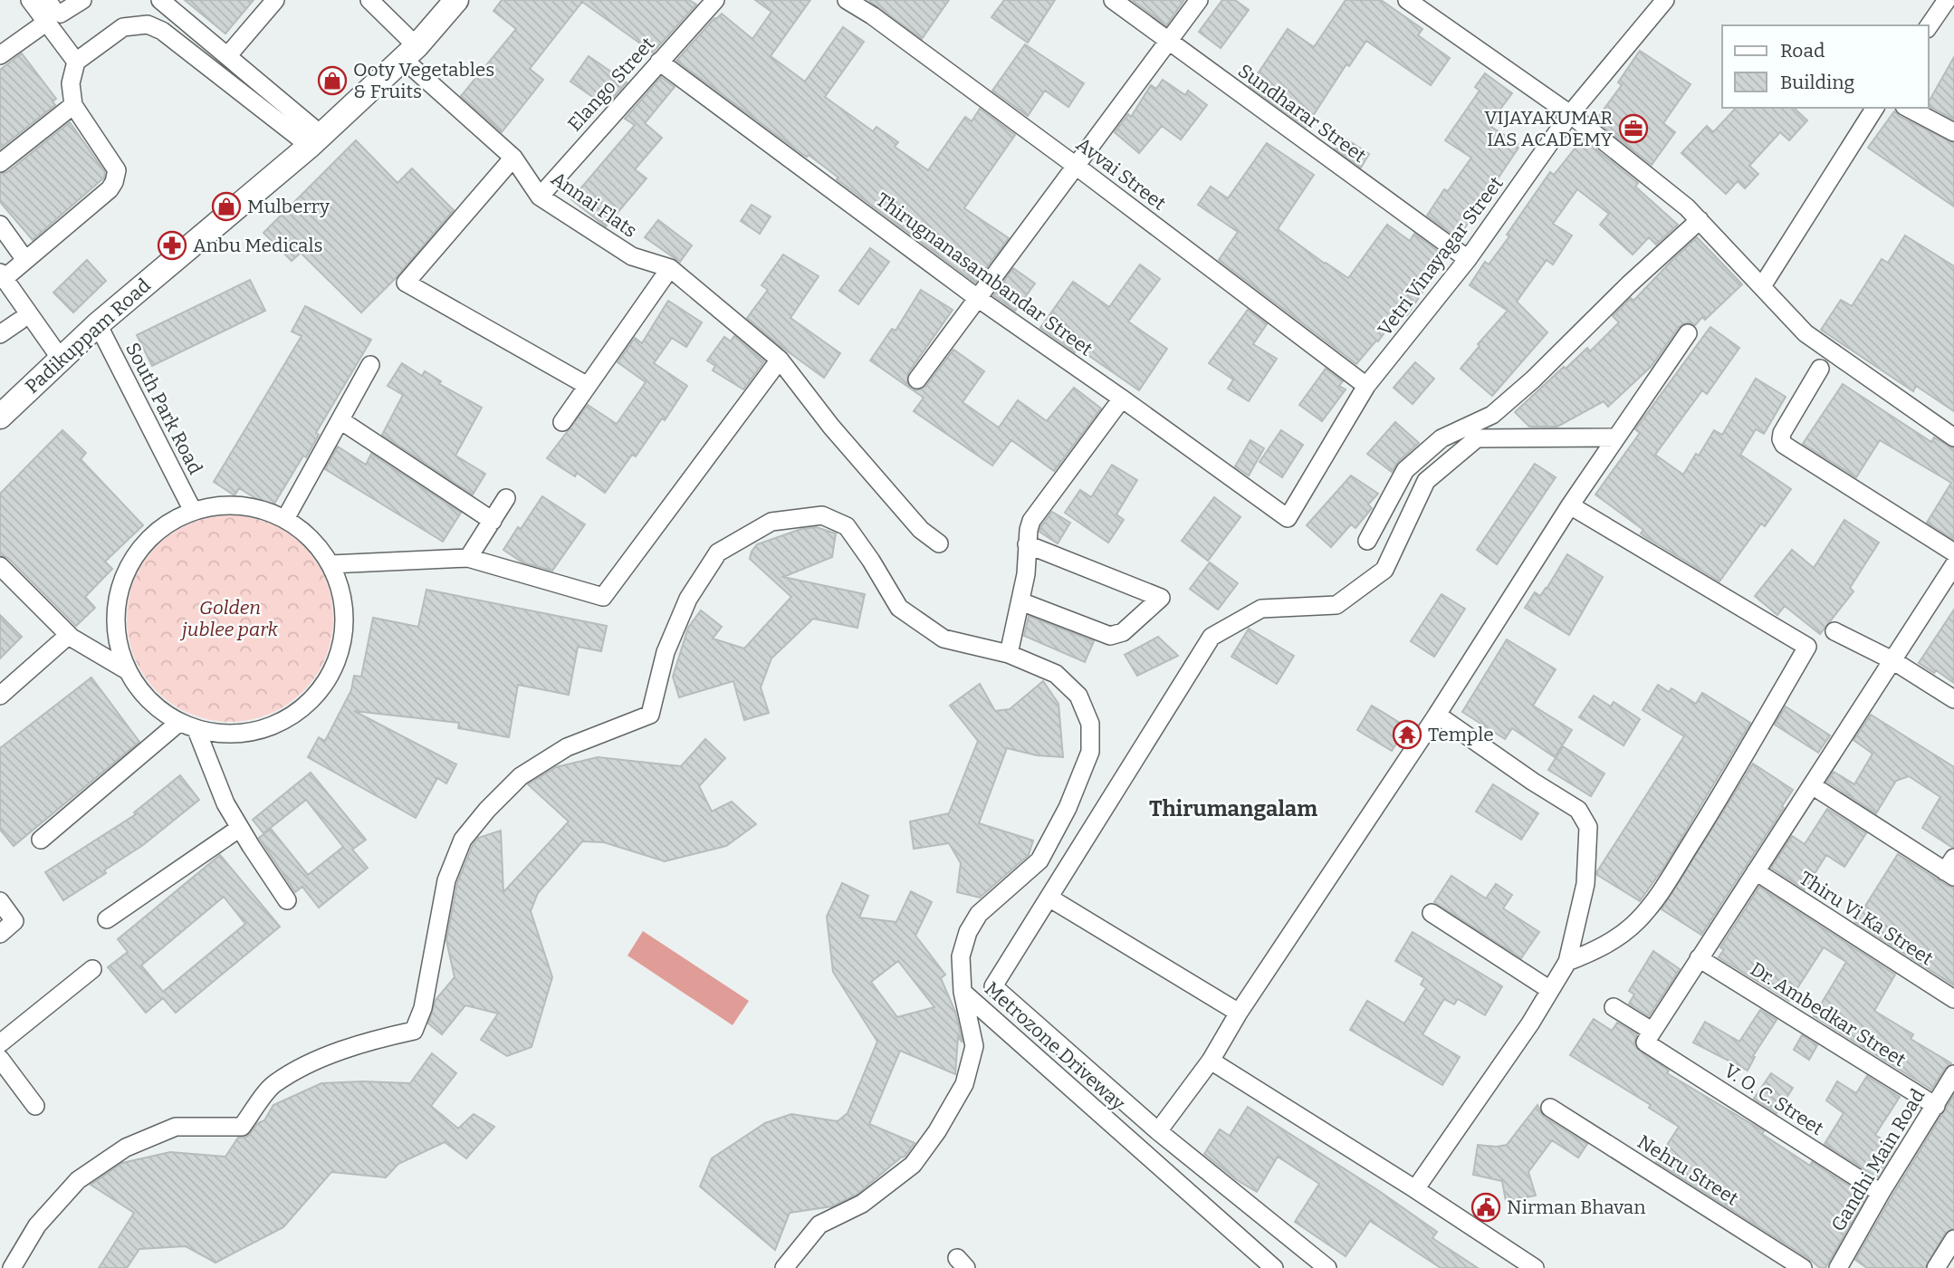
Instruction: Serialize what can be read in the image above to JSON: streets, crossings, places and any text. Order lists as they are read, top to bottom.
{
  "streets": {
    "street": [
      "Elango Street",
      "Sundharar Street",
      "Avvai Street",
      "Annai Flats",
      "Vetri Vinayagar Street",
      "Thirugnanasambandar Street",
      "Padikuppam Road",
      "South Park Road",
      "Thiru Vi Ka Street",
      "Dr. Ambedkar Street",
      "Metrozone Driveway",
      "V. O. C. Street",
      "Gandhi Main Road",
      "Nehru Street"
    ]
  },
  "crossings": [
    ["Elango Street", "Annai Flats"],
    ["Elango Street", "Thirugnanasambandar Street"],
    ["Sundharar Street", "Vetri Vinayagar Street"],
    ["Avvai Street", "Vetri Vinayagar Street"],
    ["Annai Flats", "Padikuppam Road"],
    ["Vetri Vinayagar Street", "Thirugnanasambandar Street"],
    ["Padikuppam Road", "South Park Road"],
    ["Dr. Ambedkar Street", "Gandhi Main Road"],
    ["V. O. C. Street", "Gandhi Main Road"]
  ],
  "districts": ["Thirumangalam"],
  "parks": ["Golden jublee park"],
  "places": {
    "shop": ["Ooty Vegetables & Fruits", "Mulberry"],
    "office": ["VIJAYAKUMAR IAS ACADEMY"],
    "pharmacy": ["Anbu Medicals"],
    "temple": ["Temple"],
    "public building": ["Nirman Bhavan"]
  },
  "legend": ["Road", "Building"]
}
